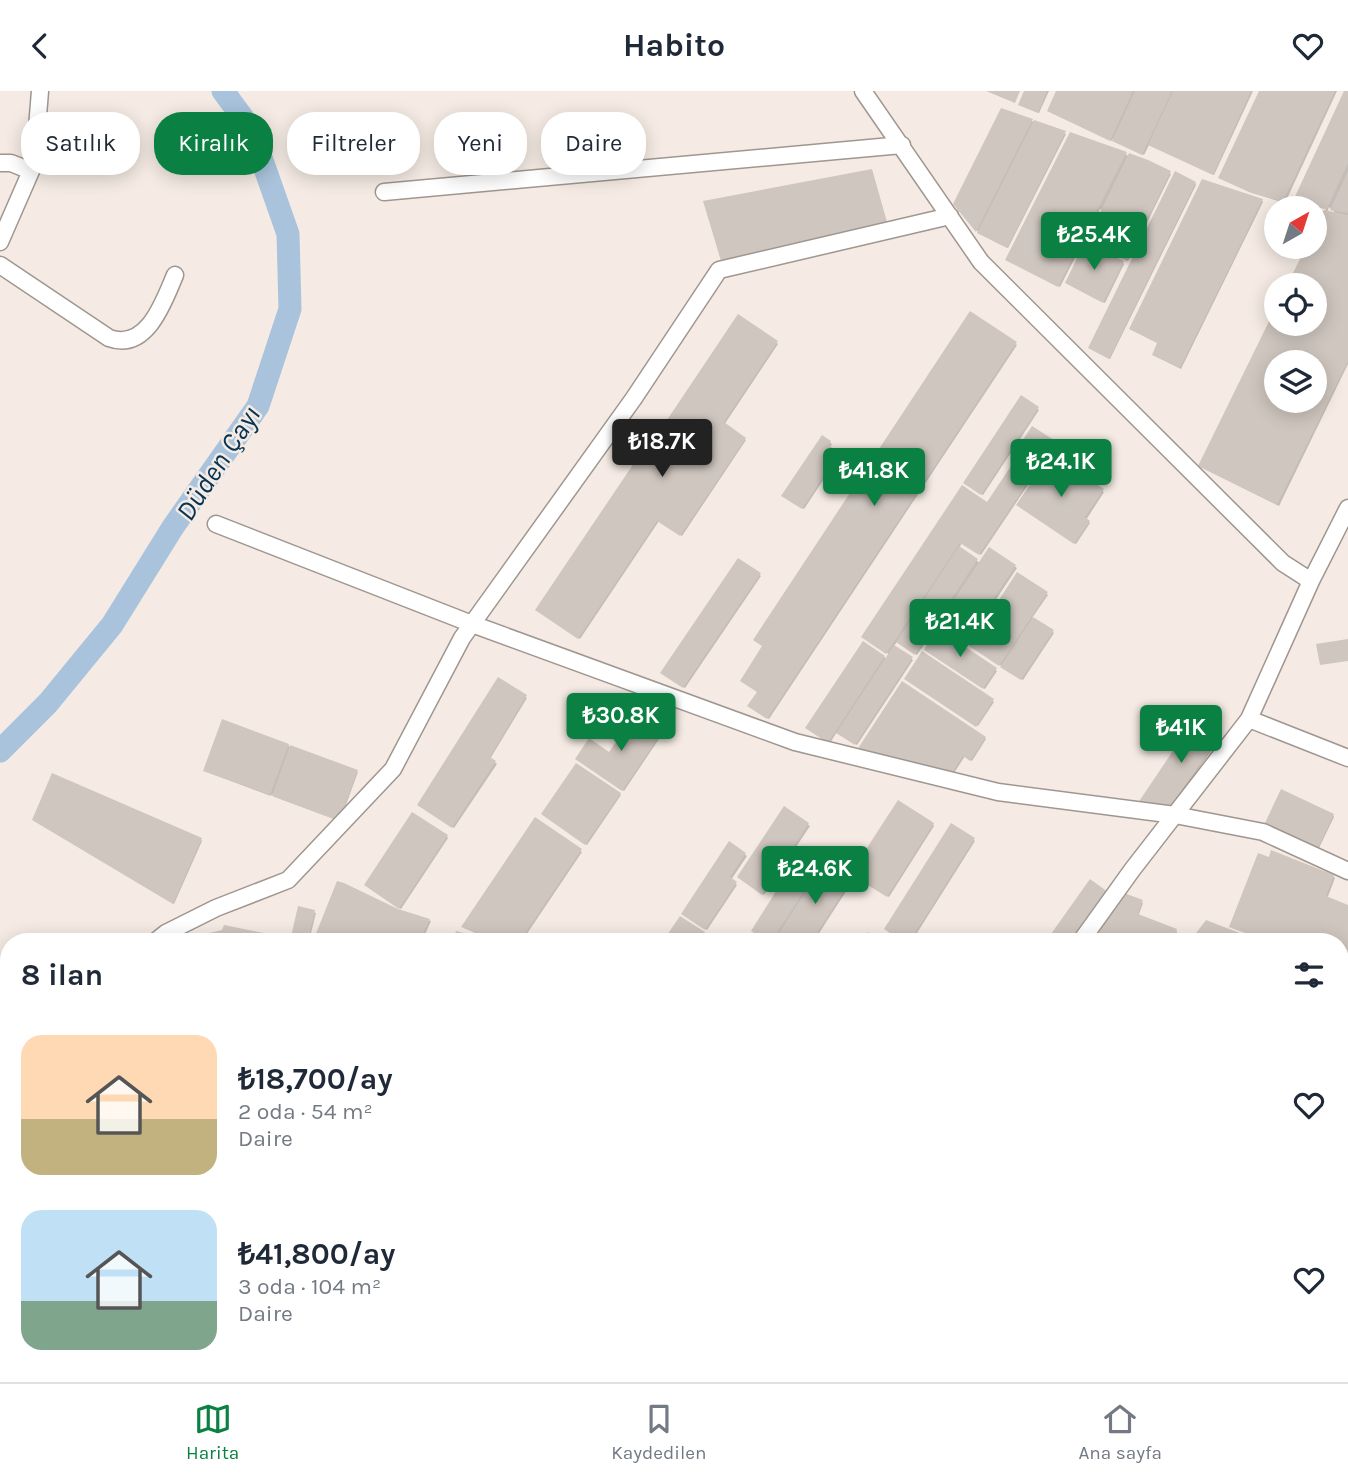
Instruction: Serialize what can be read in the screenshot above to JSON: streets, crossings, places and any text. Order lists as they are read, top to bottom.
{
  "water": ["Düden Çayı"],
  "north": "top right",
  "page": {
    "header": "Habito",
    "chip": [
      "Satılık",
      "Kiralık",
      "Filtreler",
      "Yeni",
      "Daire"
    ],
    "price": [
      "₺25.4K",
      "₺18.7K",
      "₺24.1K",
      "₺41.8K",
      "₺21.4K",
      "₺30.8K",
      "₺41K",
      "₺24.6K"
    ],
    "heading": "8 ilan",
    "list": [
      {
        "name": "₺18,700/ay",
        "note": "2 oda · 54 m² · Daire"
      },
      {
        "name": "₺41,800/ay",
        "note": "3 oda · 104 m² · Daire"
      }
    ],
    "tabs": ["Harita", "Kaydedilen", "Ana sayfa"]
  }
}
